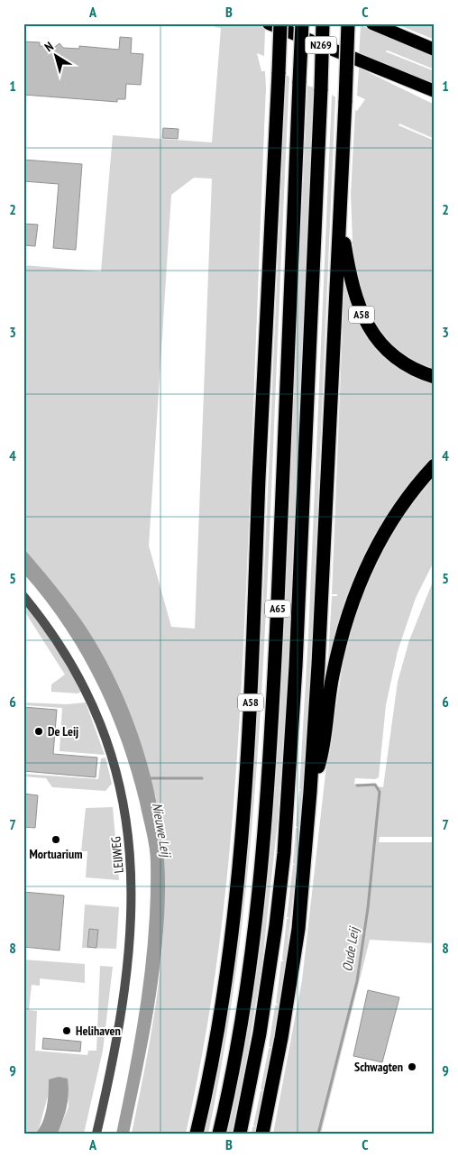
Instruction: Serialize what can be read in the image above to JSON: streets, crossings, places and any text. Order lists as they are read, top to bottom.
{
  "streets": {
    "highway": ["N269", "A58", "A65"],
    "street": ["LEIJWEG"]
  },
  "water": ["Nieuwe Leij", "Oude Leij"],
  "places": [
    "De Leij",
    "Mortuarium",
    "Helihaven",
    "Schwagten"
  ],
  "north": "top left",
  "grid": {
    "columns": ["A", "B", "C"],
    "rows": [
      "1",
      "2",
      "3",
      "4",
      "5",
      "6",
      "7",
      "8",
      "9"
    ]
  }
}
